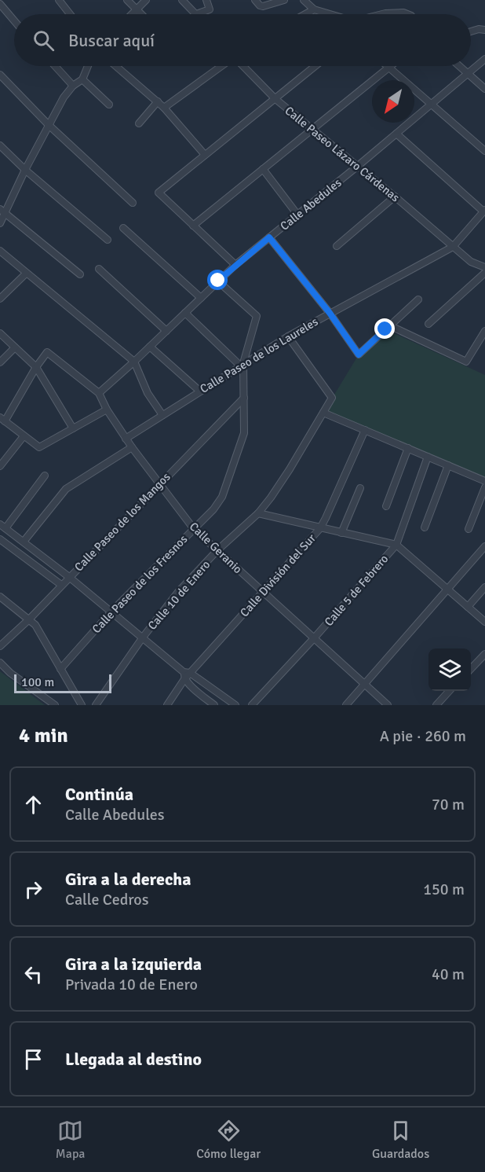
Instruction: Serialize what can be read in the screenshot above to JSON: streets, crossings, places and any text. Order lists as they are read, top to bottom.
{
  "streets": {
    "street": [
      "Calle Paseo Lázaro Cárdenas",
      "Calle Abedules",
      "Calle Paseo de los Laureles",
      "Calle Paseo de los Mangos",
      "Calle Geranio",
      "Calle División del Sur",
      "Calle Paseo de los Fresnos",
      "Calle 5 de Febrero",
      "Calle 10 de Enero"
    ]
  },
  "crossings": [
    ["Calle Paseo Lázaro Cárdenas", "Calle Abedules"],
    ["Calle Paseo Lázaro Cárdenas", "Calle Paseo de los Laureles"],
    ["Calle Abedules", "Calle Geranio"],
    ["Calle Abedules", "Calle Paseo de los Fresnos"],
    ["Calle Paseo de los Laureles", "Calle Geranio"],
    ["Calle Paseo de los Laureles", "Calle Paseo de los Fresnos"],
    ["Calle Paseo de los Laureles", "Calle 10 de Enero"],
    ["Calle Paseo de los Mangos", "Calle Geranio"],
    ["Calle Paseo de los Mangos", "Calle Paseo de los Fresnos"],
    ["Calle Geranio", "Calle División del Sur"],
    ["Calle Geranio", "Calle Paseo de los Fresnos"],
    ["Calle Geranio", "Calle 5 de Febrero"],
    ["Calle Geranio", "Calle 10 de Enero"]
  ],
  "scale_bar": "100 m",
  "north": "bottom left",
  "page": {
    "search": "Buscar aquí",
    "scale": "100 m",
    "heading": ["4 min", "A pie · 260 m"],
    "list": [
      ["Continúa", "Calle Abedules", "70 m"],
      ["Gira a la derecha", "Calle Cedros", "150 m"],
      ["Gira a la izquierda", "Privada 10 de Enero", "40 m"],
      "Llegada al destino"
    ],
    "nav": ["Mapa", "Cómo llegar", "Guardados"]
  }
}
